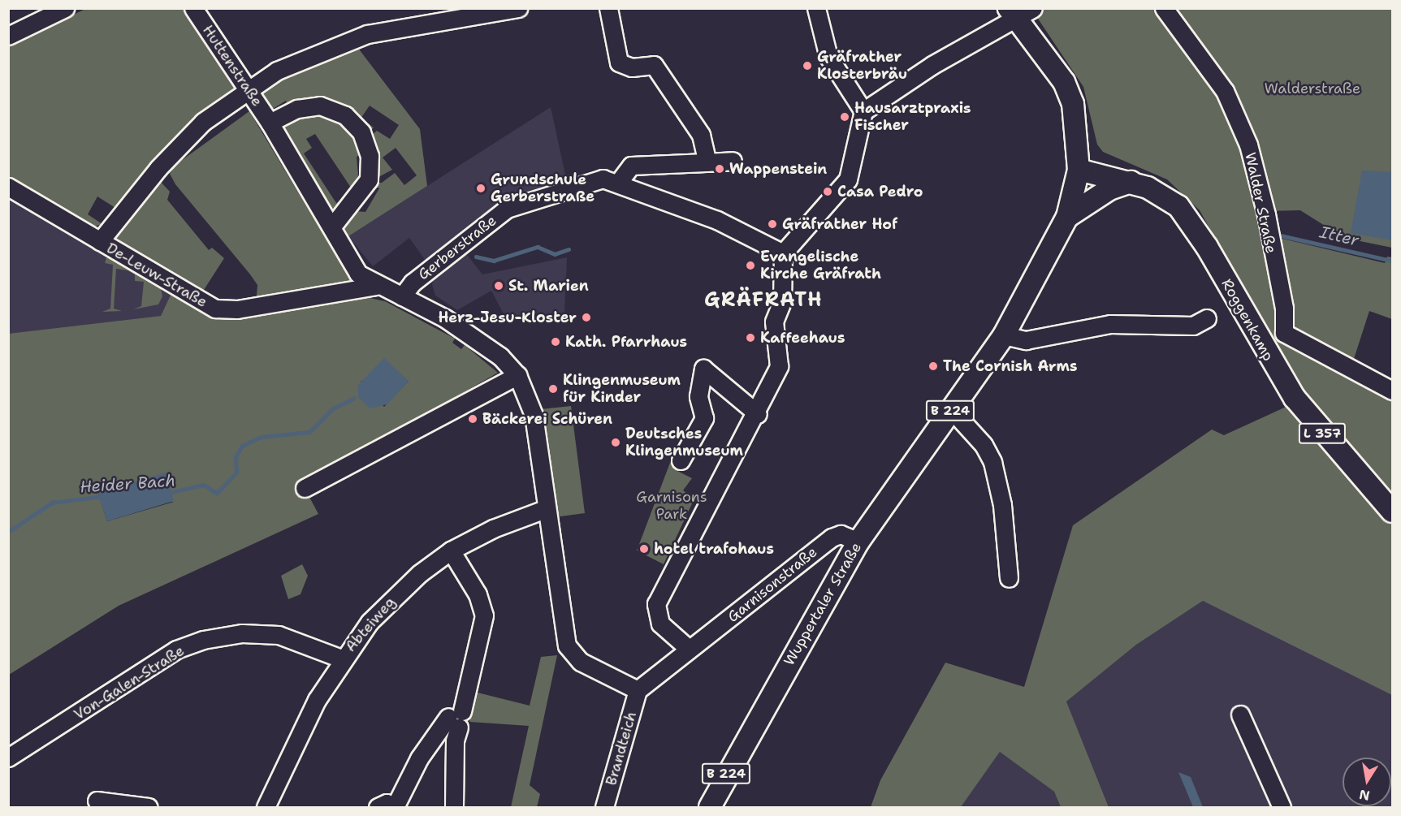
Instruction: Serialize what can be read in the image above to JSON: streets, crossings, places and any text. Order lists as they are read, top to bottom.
{
  "streets": {
    "main road": [
      "Roggenkamp",
      "B 224",
      "L 357",
      "Wuppertaler Straße"
    ],
    "street": [
      "Huttenstraße",
      "Walder Straße",
      "Gerberstraße",
      "De-Leuw-Straße",
      "Garnisonstraße",
      "Abteiweg",
      "Von-Galen-Straße",
      "Brandteich"
    ]
  },
  "crossings": [
    ["Huttenstraße", "Gerberstraße"],
    ["Huttenstraße", "De-Leuw-Straße"],
    ["Gerberstraße", "Garnisonstraße"],
    ["Gerberstraße", "Abteiweg"],
    ["Gerberstraße", "Brandteich"],
    ["Roggenkamp", "Wuppertaler Straße"],
    ["Garnisonstraße", "Wuppertaler Straße"],
    ["Garnisonstraße", "Brandteich"],
    ["Abteiweg", "Von-Galen-Straße"]
  ],
  "districts": ["GRÄFRATH"],
  "water": ["Itter", "Heider Bach"],
  "parks": ["Walderstraße", "Garnisons Park"],
  "places": [
    "Gräfrather Klosterbräu",
    "Hausarztpraxis Fischer",
    "Wappenstein",
    "Grundschule Gerberstraße",
    "Casa Pedro",
    "Gräfrather Hof",
    "Evangelische Kirche Gräfrath",
    "St. Marien",
    "Herz-Jesu-Kloster",
    "Kaffeehaus",
    "Kath. Pfarrhaus",
    "The Cornish Arms",
    "Klingenmuseum für Kinder",
    "Bäckerei Schüren",
    "Deutsches Klingenmuseum",
    "hotel trafohaus"
  ],
  "north": "bottom"
}
